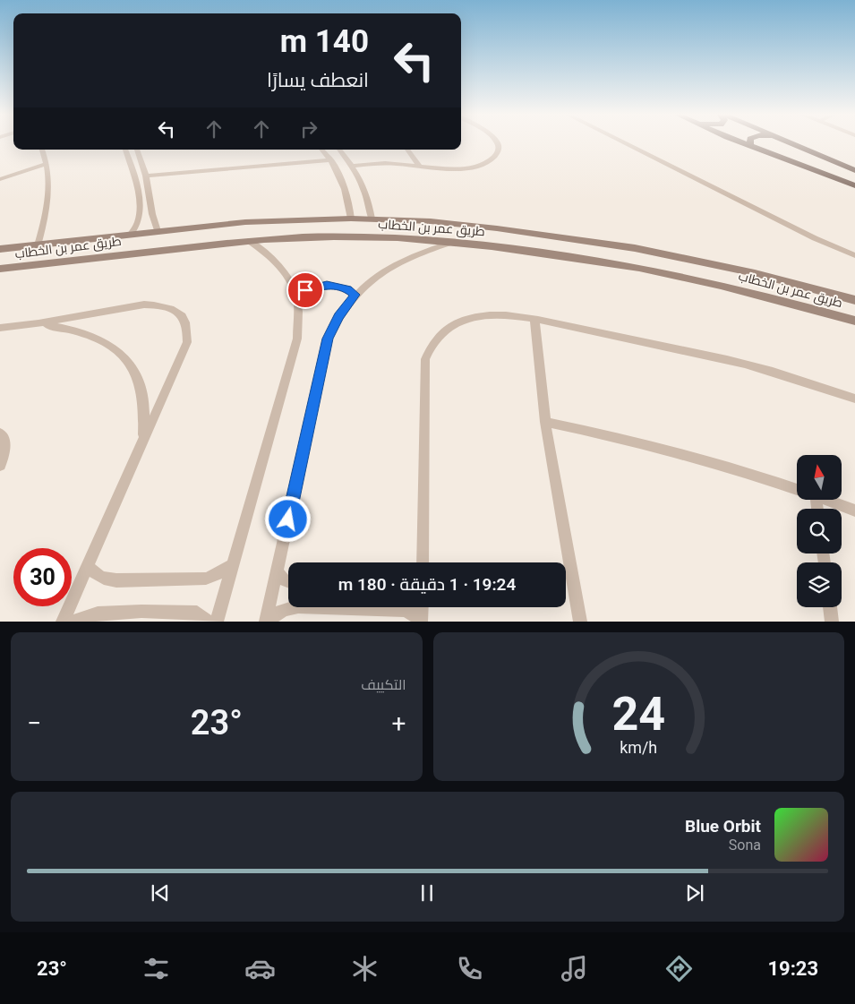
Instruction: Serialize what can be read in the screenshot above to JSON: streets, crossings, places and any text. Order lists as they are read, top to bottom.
{
  "streets": {
    "street": ["طريق عمر بن الخطاب"]
  },
  "north": "top",
  "page": {
    "turn": ["140 m", "انعطف يسارًا"],
    "limit": "30",
    "trip": "19:24 · 1 دقيقة · 180 m",
    "tile": "التكييف",
    "heat": ["−", "23°", "+"],
    "song": ["Blue Orbit", "Sona"],
    "tabs": ["19:23", "23°"],
    "gauge": ["24", "km/h"]
  }
}
